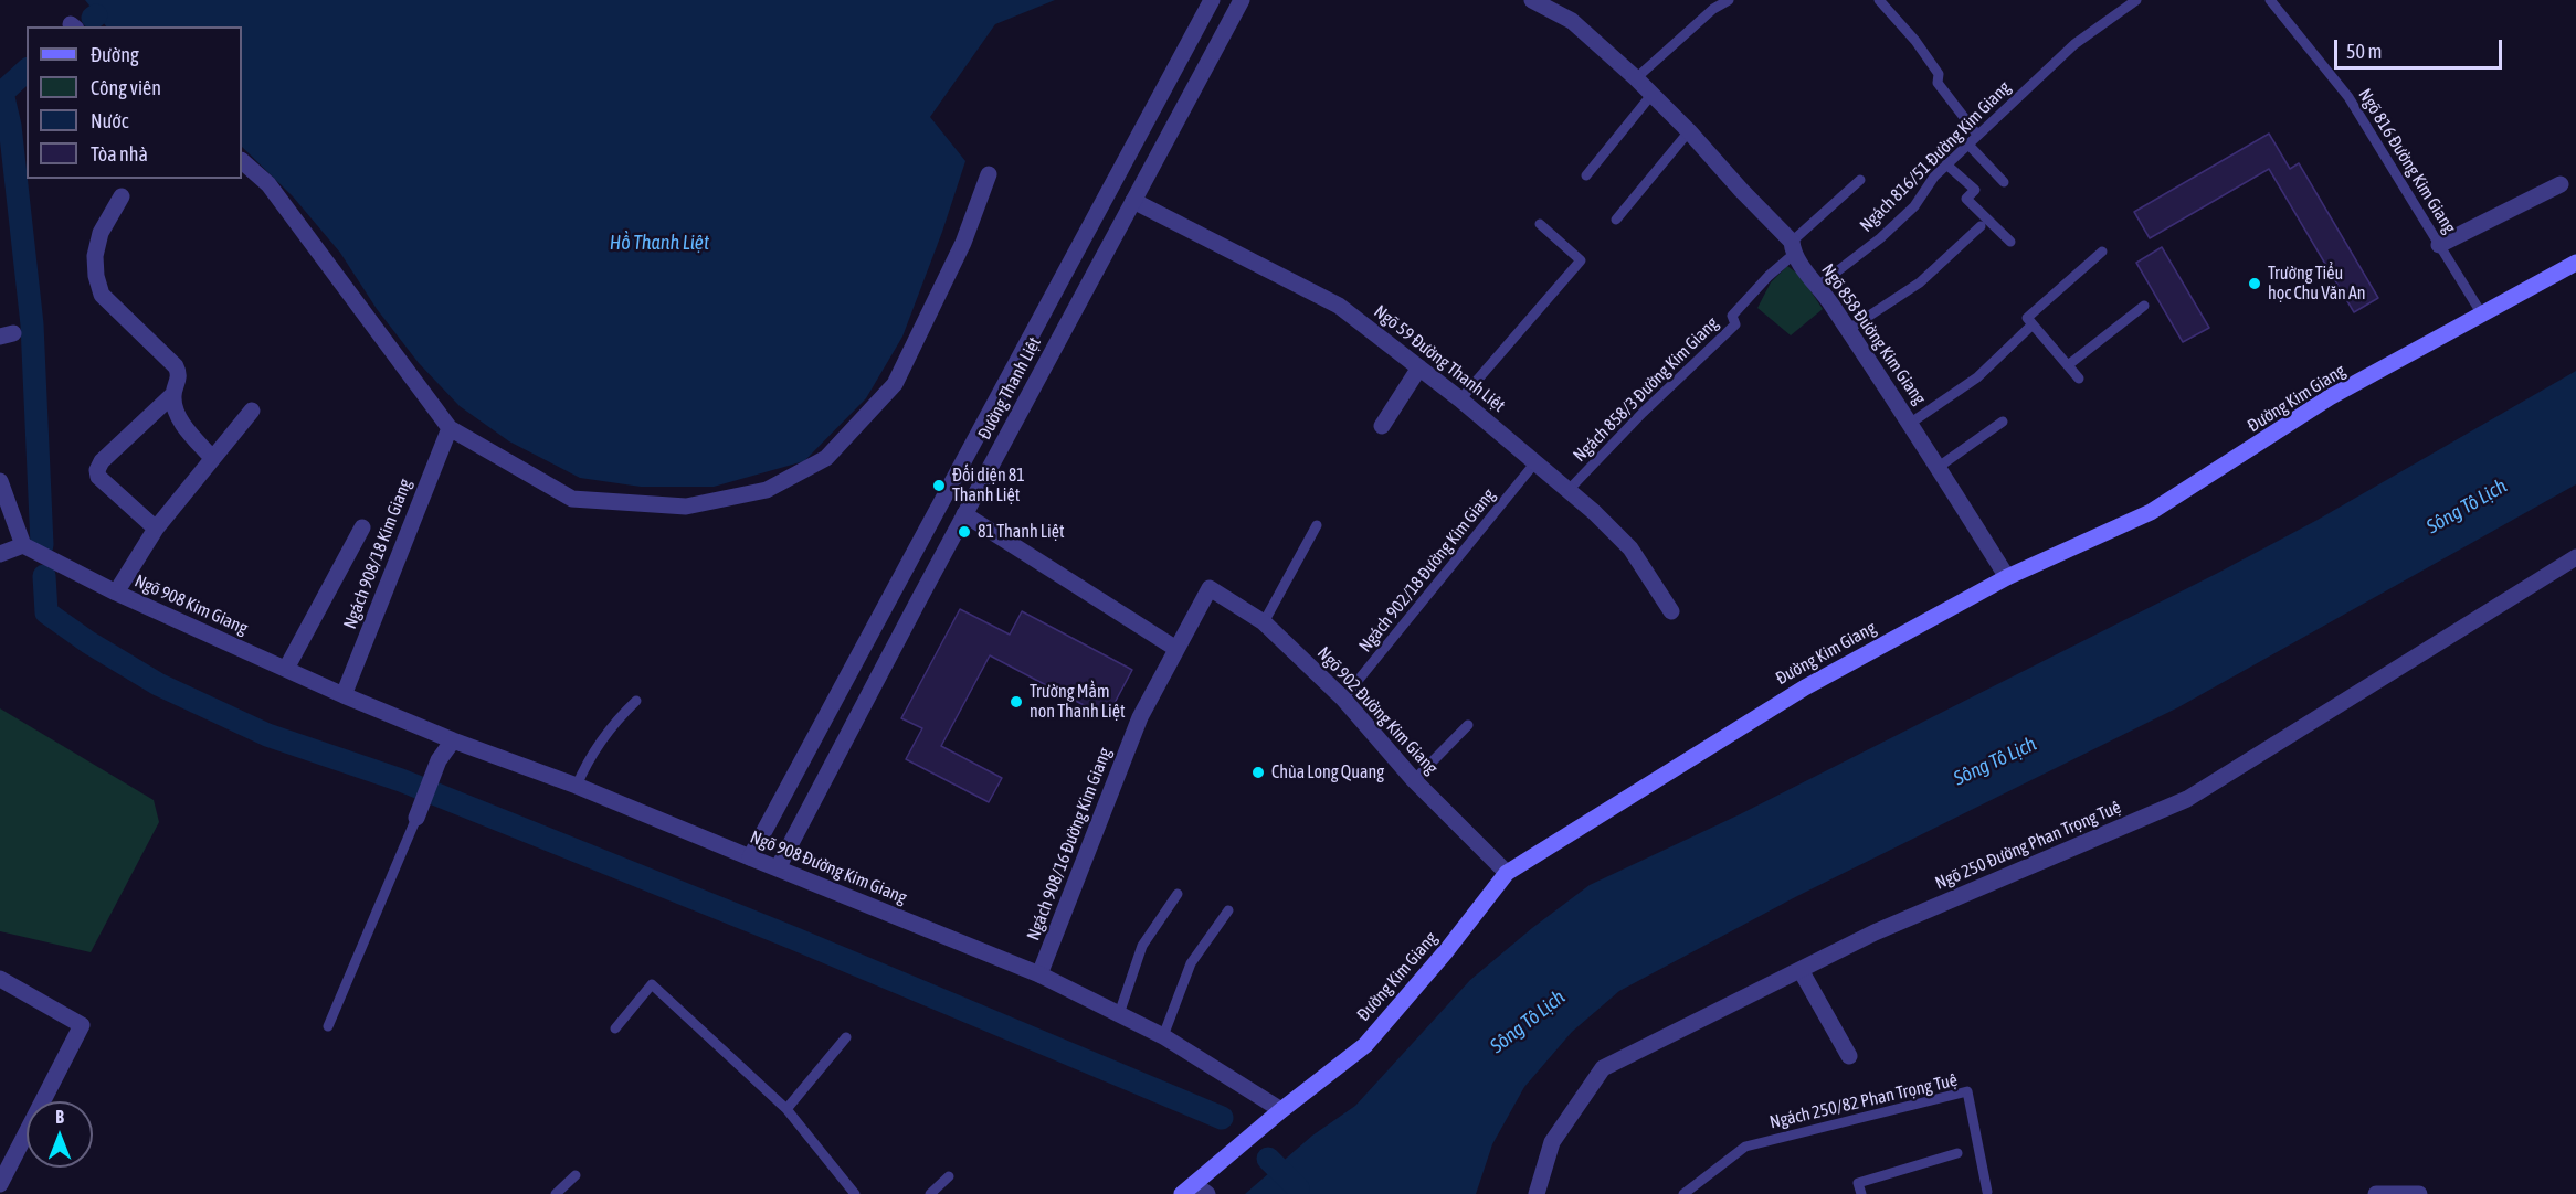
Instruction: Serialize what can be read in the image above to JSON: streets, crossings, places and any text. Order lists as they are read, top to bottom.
{
  "streets": {
    "main road": ["Đường Kim Giang"],
    "street": [
      "Ngõ 858 Đường Kim Giang",
      "Ngõ 59 Đường Thanh Liệt",
      "Đường Thanh Liệt",
      "Ngách 908/18 Kim Giang",
      "Ngõ 908 Kim Giang",
      "Ngõ 902 Đường Kim Giang",
      "Ngách 908/16 Đường Kim Giang",
      "Ngõ 250 Đường Phan Trọng Tuệ",
      "Ngõ 908 Đường Kim Giang"
    ],
    "lane": [
      "Ngách 816/51 Đường Kim Giang",
      "Ngõ 816 Đường Kim Giang",
      "Ngách 858/3 Đường Kim Giang",
      "Ngách 902/18 Đường Kim Giang",
      "Ngách 250/82 Phan Trọng Tuệ"
    ]
  },
  "crossings": [
    ["Ngách 816/51 Đường Kim Giang", "Ngõ 858 Đường Kim Giang"],
    ["Ngõ 816 Đường Kim Giang", "Đường Kim Giang"],
    ["Ngõ 858 Đường Kim Giang", "Ngách 858/3 Đường Kim Giang"],
    ["Ngõ 858 Đường Kim Giang", "Đường Kim Giang"],
    ["Ngõ 59 Đường Thanh Liệt", "Đường Thanh Liệt"],
    ["Ngõ 59 Đường Thanh Liệt", "Ngách 858/3 Đường Kim Giang"],
    ["Ngõ 59 Đường Thanh Liệt", "Ngách 902/18 Đường Kim Giang"],
    ["Đường Thanh Liệt", "Ngõ 908 Đường Kim Giang"],
    ["Đường Kim Giang", "Ngõ 902 Đường Kim Giang"],
    ["Đường Kim Giang", "Ngõ 908 Đường Kim Giang"],
    ["Ngách 908/18 Kim Giang", "Ngõ 908 Kim Giang"],
    ["Ngách 908/18 Kim Giang", "Ngõ 908 Đường Kim Giang"],
    ["Ngách 902/18 Đường Kim Giang", "Ngõ 902 Đường Kim Giang"],
    ["Ngõ 908 Kim Giang", "Ngõ 908 Đường Kim Giang"],
    ["Ngõ 902 Đường Kim Giang", "Ngách 908/16 Đường Kim Giang"],
    ["Ngách 908/16 Đường Kim Giang", "Ngõ 908 Đường Kim Giang"]
  ],
  "water": ["Hồ Thanh Liệt", "Sông Tô Lịch"],
  "places": [
    "Trường Tiểu học Chu Văn An",
    "Đối diện 81 Thanh Liệt",
    "81 Thanh Liệt",
    "Trường Mầm non Thanh Liệt",
    "Chùa Long Quang"
  ],
  "legend": [
    "Đường",
    "Công viên",
    "Nước",
    "Tòa nhà"
  ],
  "scale_bar": "50 m",
  "north": "top"
}
